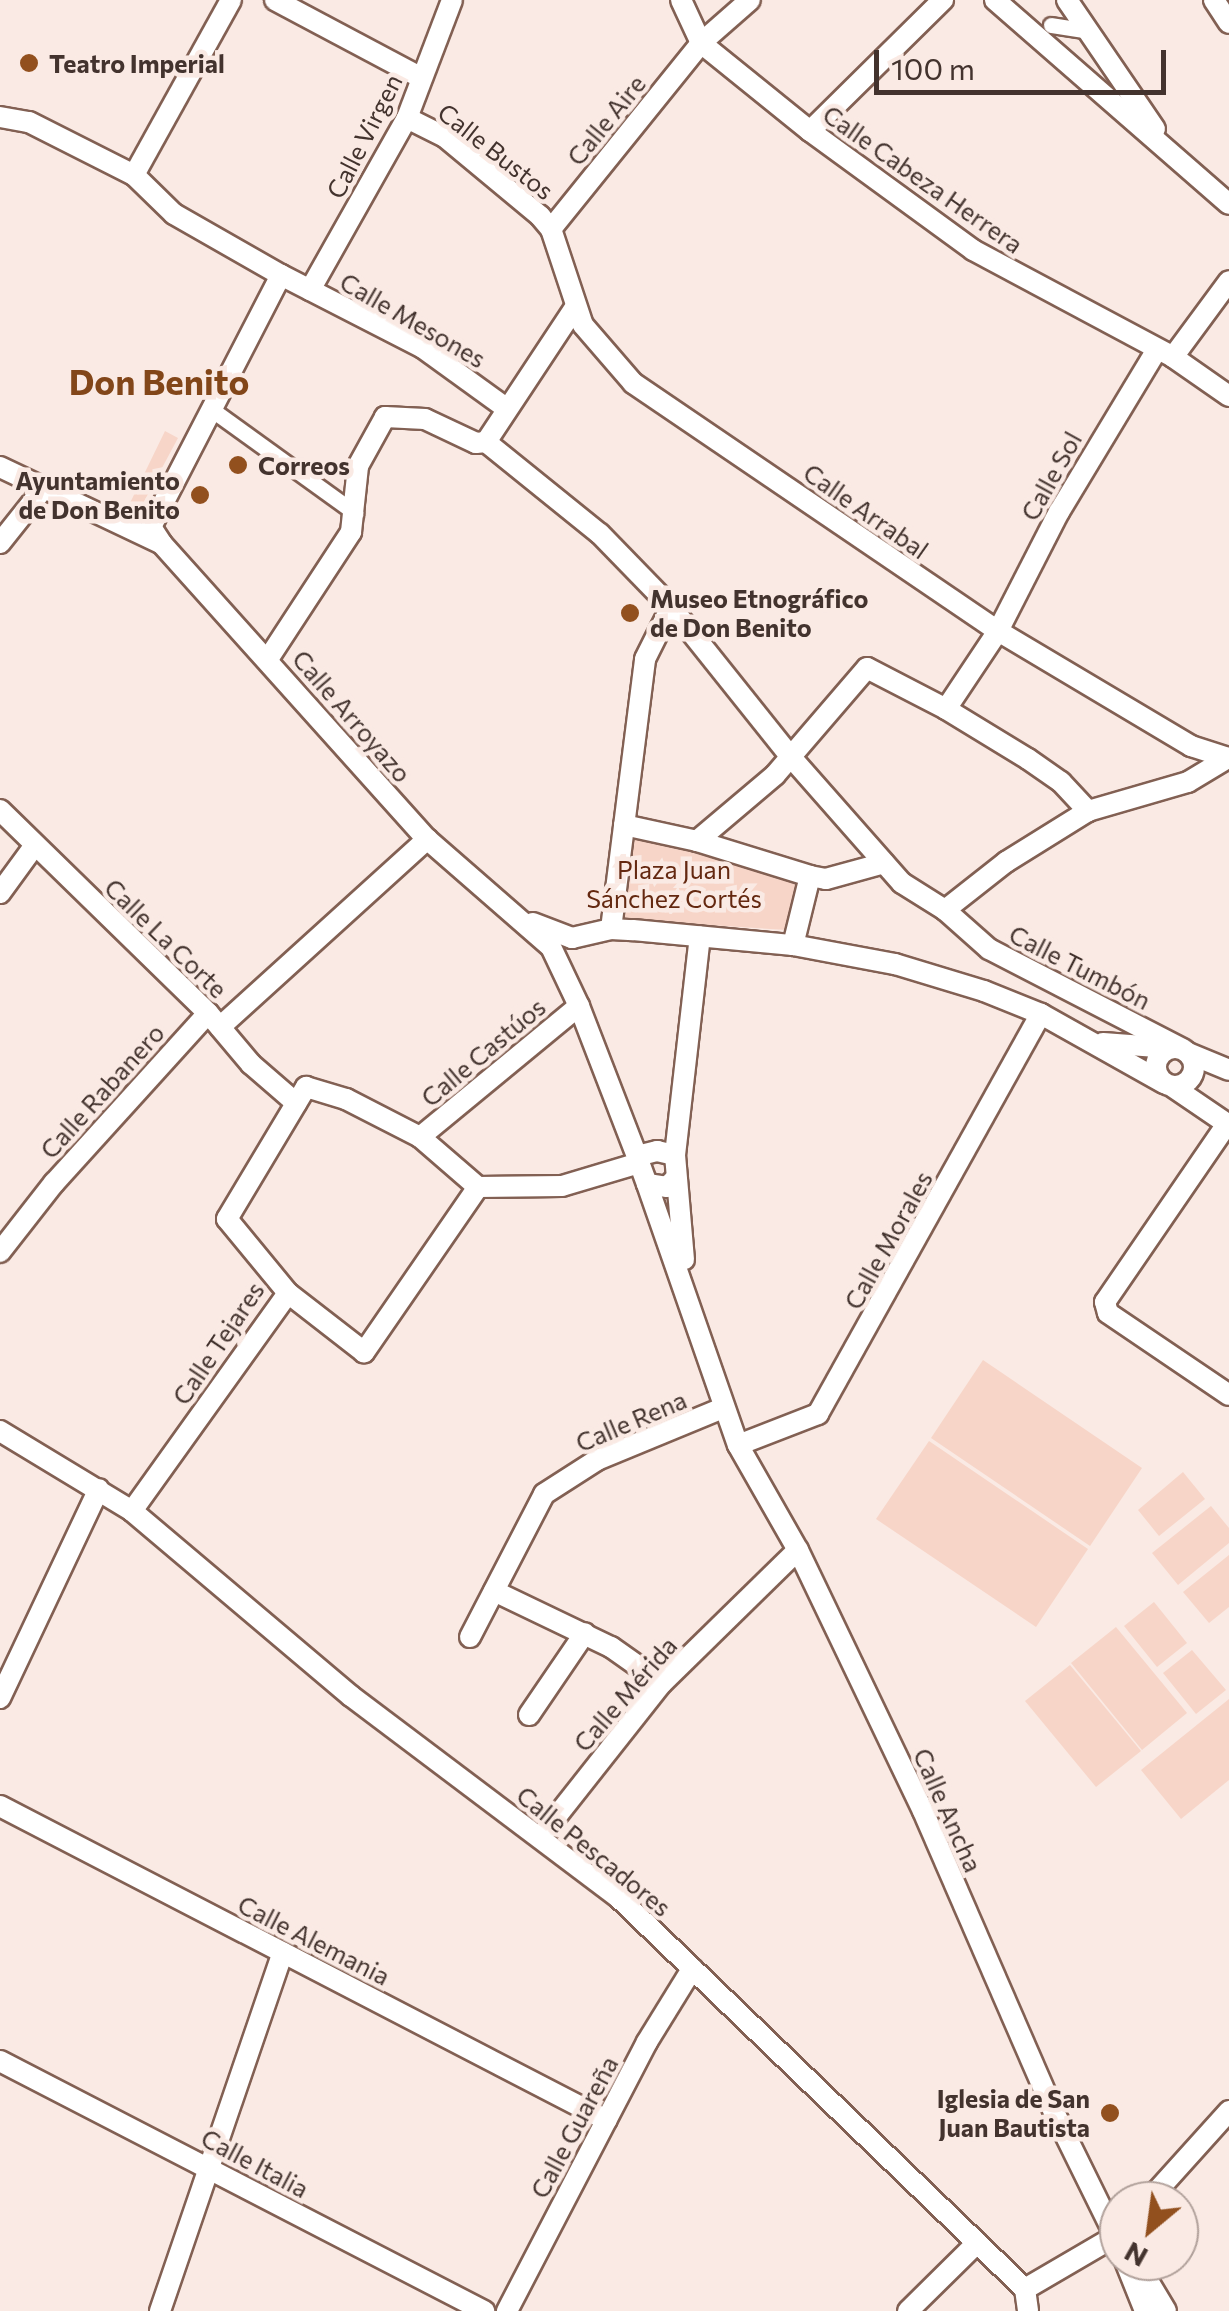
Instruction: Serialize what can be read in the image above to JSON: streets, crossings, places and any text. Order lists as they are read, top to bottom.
{
  "streets": {
    "street": [
      "Calle Aire",
      "Calle Virgen",
      "Calle Bustos",
      "Calle Cabeza Herrera",
      "Calle Mesones",
      "Calle Sol",
      "Calle Arrabal",
      "Calle Arroyazo",
      "Calle La Corte",
      "Calle Tumbón",
      "Calle Castúos",
      "Calle Rabanero",
      "Calle Morales",
      "Calle Tejares",
      "Calle Rena",
      "Calle Mérida",
      "Calle Ancha",
      "Calle Pescadores",
      "Calle Alemania",
      "Calle Guareña",
      "Calle Italia"
    ]
  },
  "crossings": [
    ["Calle Aire", "Calle Bustos"],
    ["Calle Aire", "Calle Cabeza Herrera"],
    ["Calle Aire", "Calle Arrabal"],
    ["Calle Virgen", "Calle Bustos"],
    ["Calle Virgen", "Calle Mesones"],
    ["Calle Virgen", "Calle Arroyazo"],
    ["Calle Bustos", "Calle Arrabal"],
    ["Calle Cabeza Herrera", "Calle Sol"],
    ["Calle Sol", "Calle Arrabal"],
    ["Calle Arroyazo", "Calle Castúos"],
    ["Calle Arroyazo", "Calle Rabanero"],
    ["Calle La Corte", "Calle Rabanero"],
    ["Calle La Corte", "Calle Tejares"],
    ["Calle Morales", "Calle Ancha"],
    ["Calle Tejares", "Calle Pescadores"],
    ["Calle Rena", "Calle Ancha"],
    ["Calle Mérida", "Calle Ancha"],
    ["Calle Mérida", "Calle Pescadores"],
    ["Calle Pescadores", "Calle Guareña"],
    ["Calle Alemania", "Calle Guareña"]
  ],
  "districts": ["Don Benito"],
  "parks": ["Plaza Juan Sánchez Cortés"],
  "places": [
    "Teatro Imperial",
    "Correos",
    "Ayuntamiento de Don Benito",
    "Museo Etnográfico de Don Benito",
    "Iglesia de San Juan Bautista"
  ],
  "scale_bar": "100 m",
  "north": "bottom left"
}
